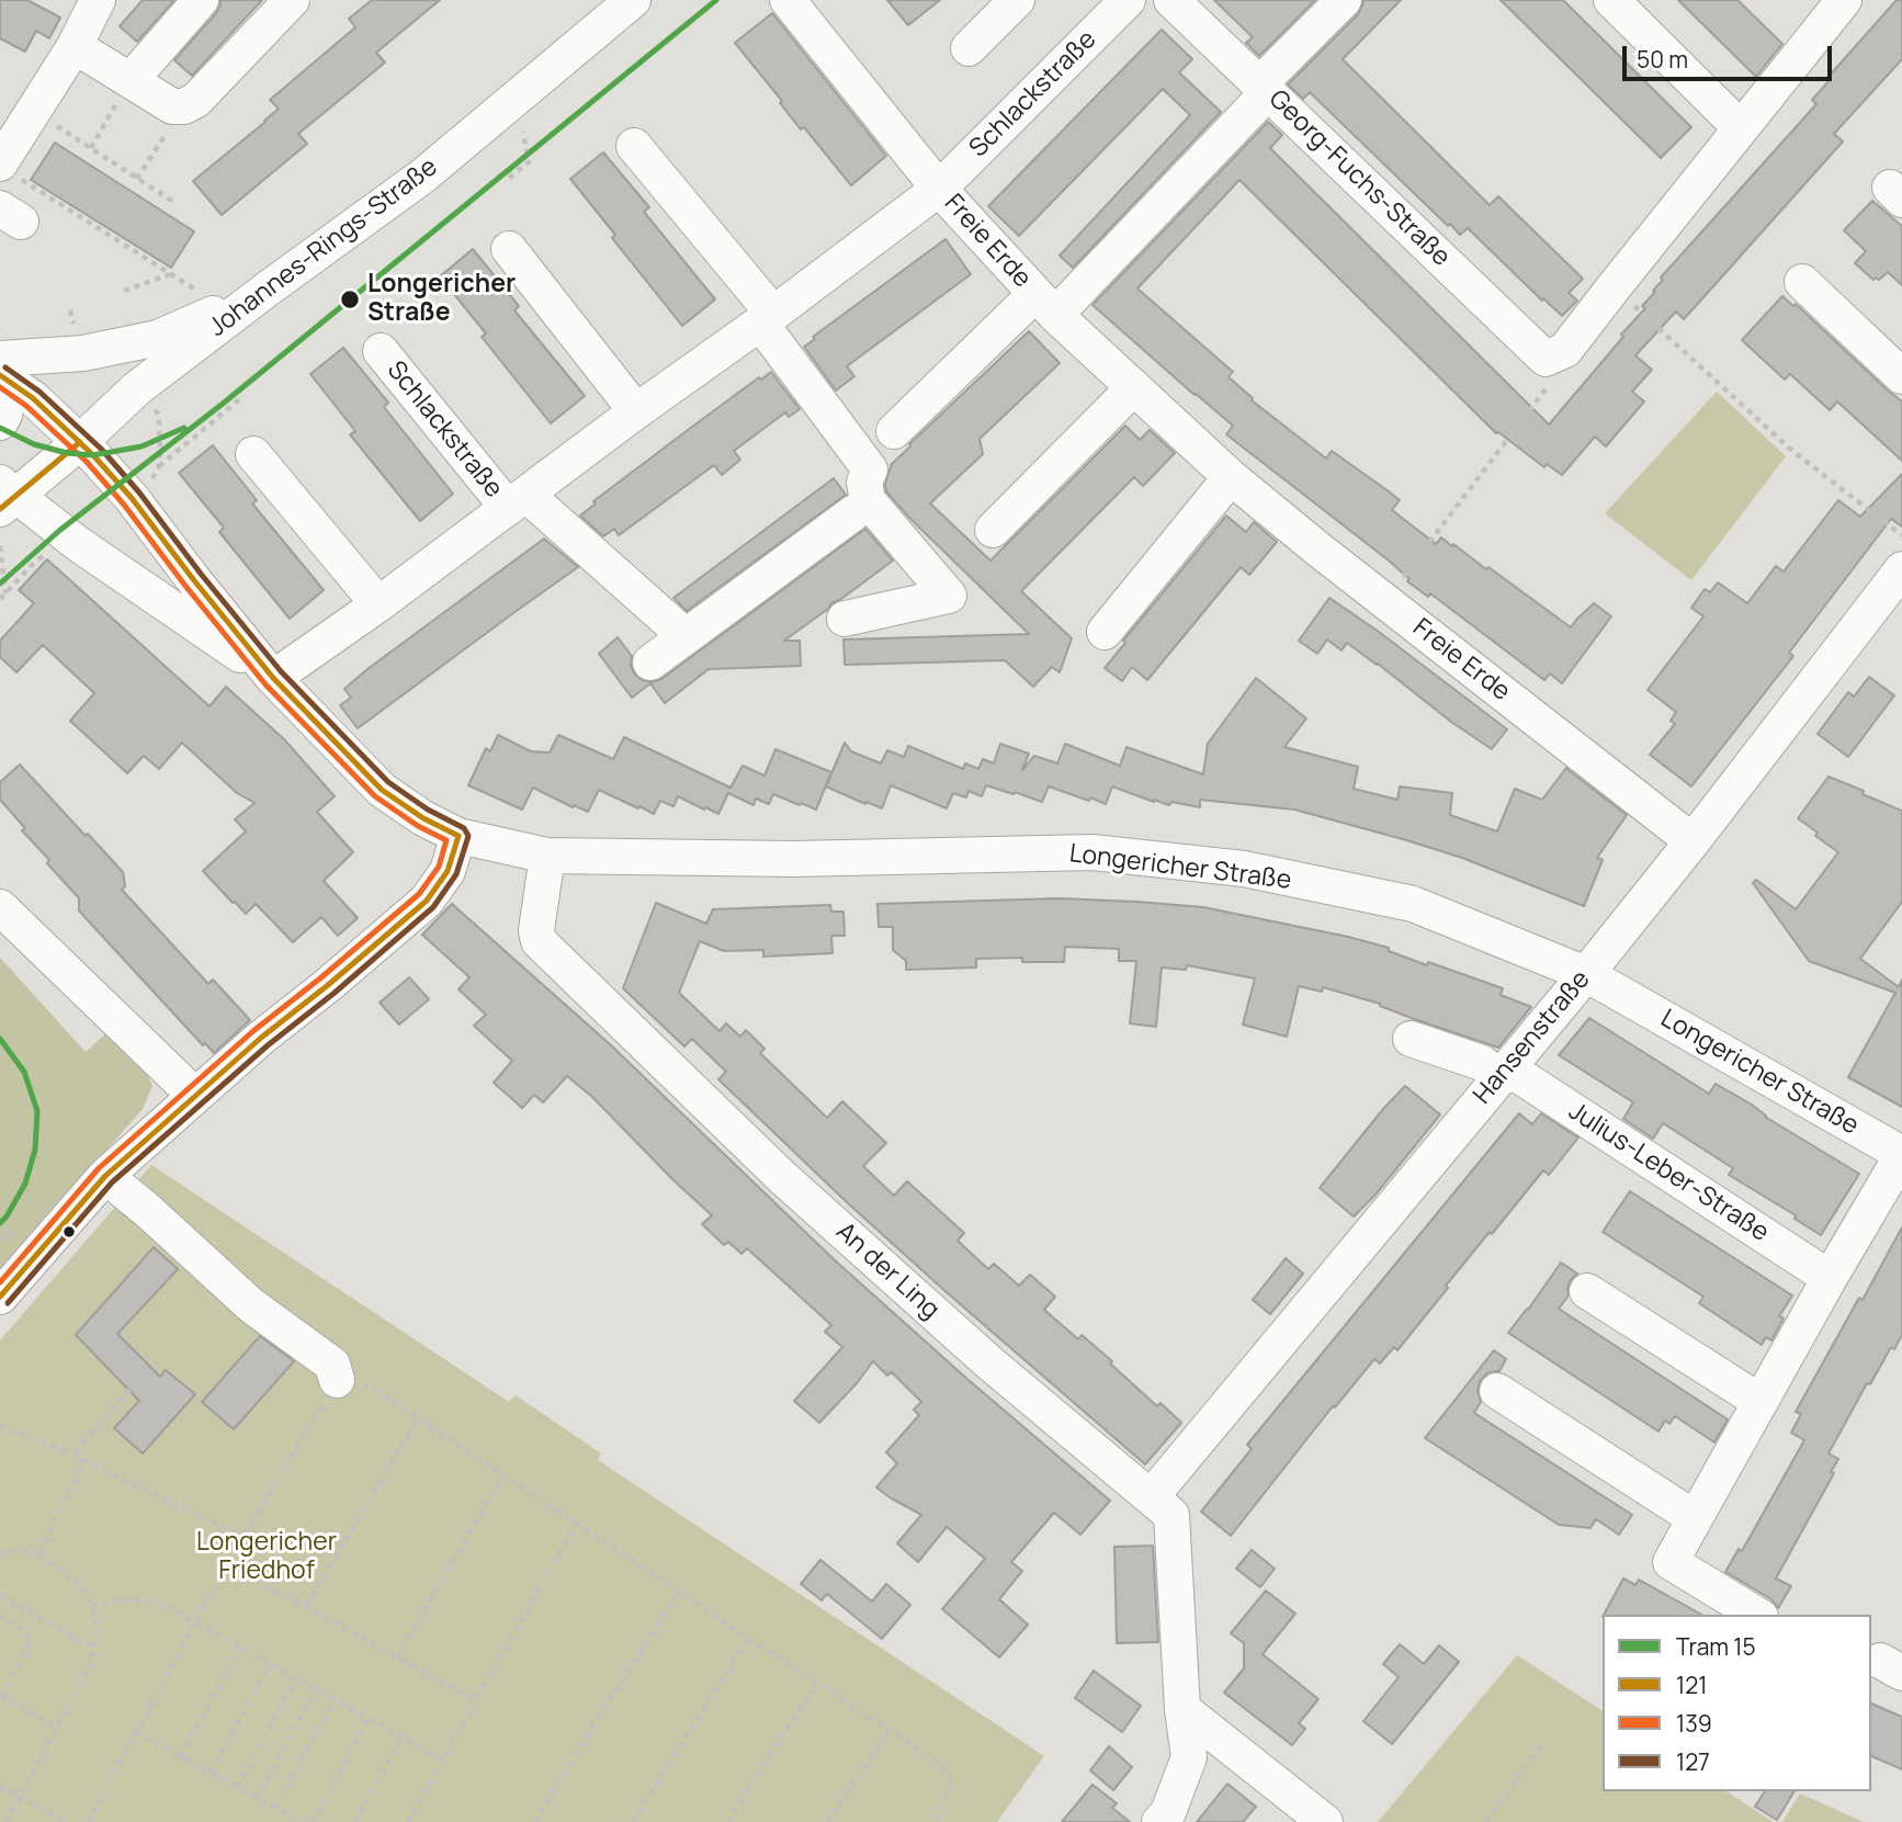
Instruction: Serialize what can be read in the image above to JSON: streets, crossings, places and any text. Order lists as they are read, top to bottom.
{
  "streets": {
    "street": [
      "Schlackstraße",
      "Georg-Fuchs-Straße",
      "Freie Erde",
      "Johannes-Rings-Straße",
      "Longericher Straße",
      "Hansenstraße",
      "Julius-Leber-Straße",
      "An der Ling"
    ]
  },
  "crossings": [
    ["Schlackstraße", "Freie Erde"],
    ["Schlackstraße", "Longericher Straße"],
    ["Freie Erde", "Hansenstraße"],
    ["Johannes-Rings-Straße", "Longericher Straße"],
    ["Longericher Straße", "Hansenstraße"],
    ["Longericher Straße", "An der Ling"],
    ["Hansenstraße", "Julius-Leber-Straße"],
    ["Hansenstraße", "An der Ling"]
  ],
  "parks": ["Longericher Friedhof"],
  "places": ["Longericher Straße"],
  "lines": [
    "tram line 15",
    "transit line 127",
    "transit line 121",
    "transit line 139"
  ],
  "legend": [
    "Tram 15",
    "121",
    "139",
    "127"
  ],
  "scale_bar": "50 m"
}
